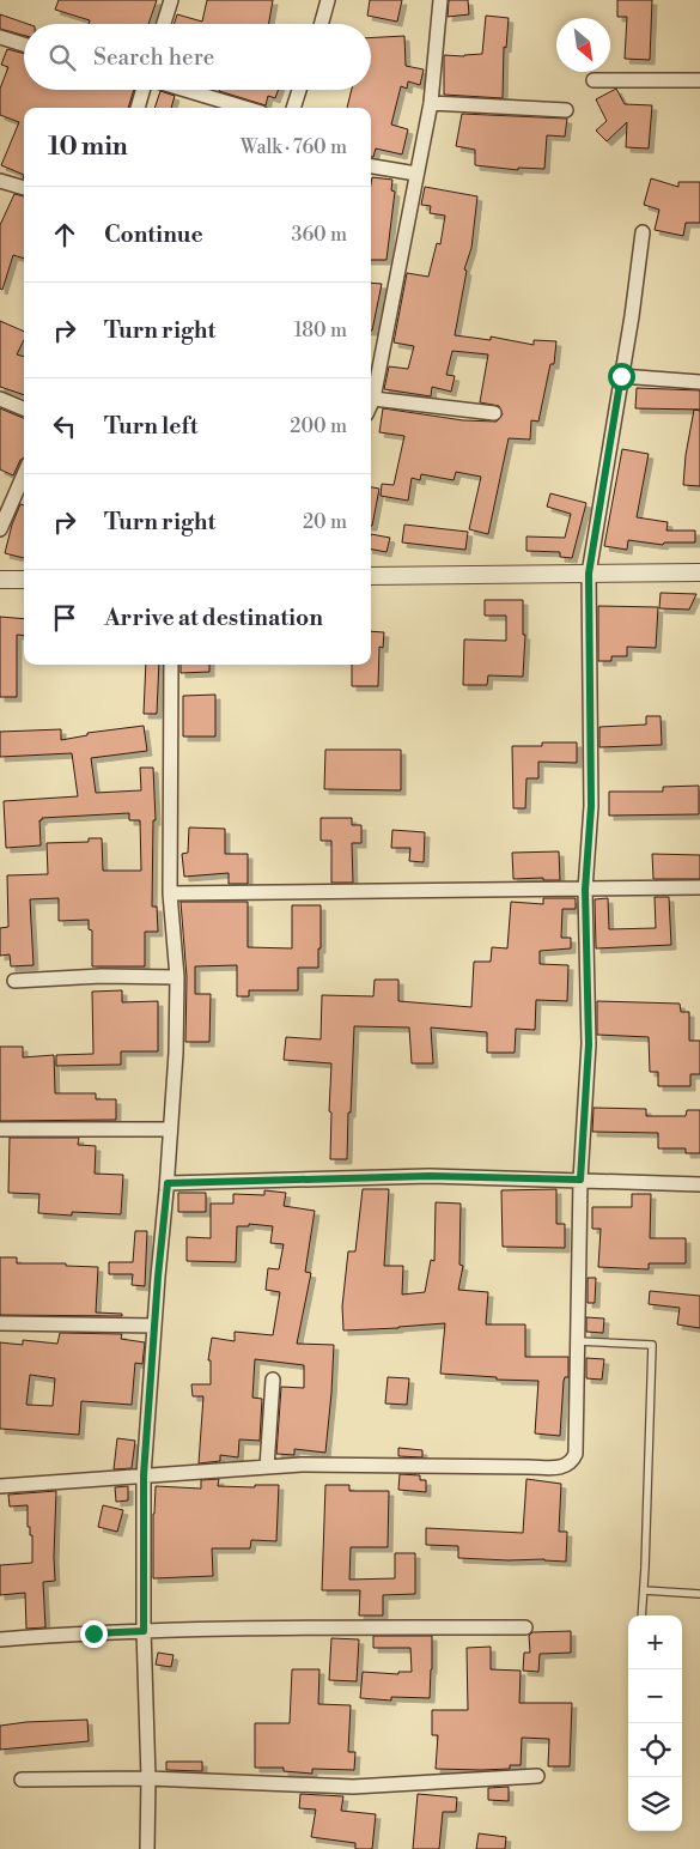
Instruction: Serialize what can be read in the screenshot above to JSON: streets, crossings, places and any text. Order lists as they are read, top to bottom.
{
  "north": "bottom right",
  "page": {
    "search": "Search here",
    "heading": ["10 min", "Walk · 760 m"],
    "list": [
      ["Continue", "360 m"],
      ["Turn right", "180 m"],
      ["Turn left", "200 m"],
      ["Turn right", "20 m"],
      "Arrive at destination"
    ],
    "map_buttons": ["+", "−"]
  }
}
